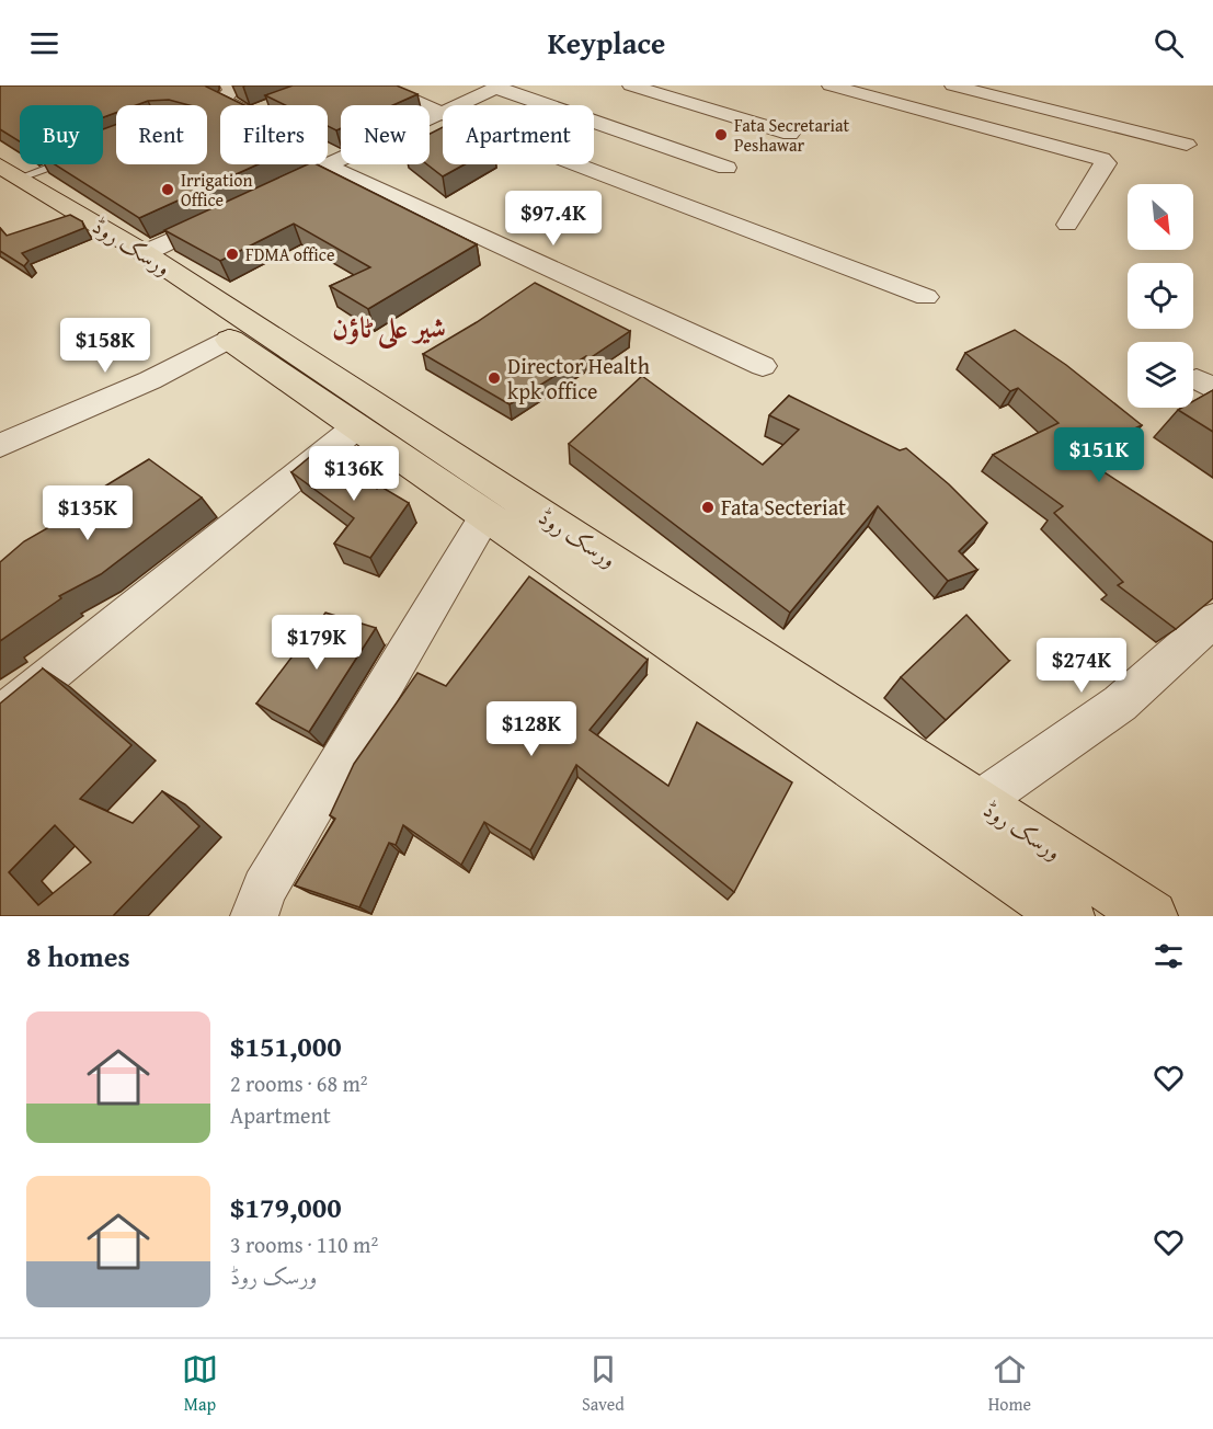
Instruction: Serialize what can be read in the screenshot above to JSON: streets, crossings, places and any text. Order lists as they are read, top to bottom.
{
  "streets": {
    "main road": ["ورسک روڈ"]
  },
  "districts": ["شیر علی ٹاؤن"],
  "places": [
    "Fata Secretariat Peshawar",
    "Irrigation Office",
    "FDMA office",
    "Director Health kpk office",
    "Fata Secteriat"
  ],
  "north": "bottom right",
  "page": {
    "header": "Keyplace",
    "chip": [
      "Buy",
      "Rent",
      "Filters",
      "New",
      "Apartment"
    ],
    "price": [
      "$97.4K",
      "$158K",
      "$151K",
      "$136K",
      "$135K",
      "$179K",
      "$274K",
      "$128K"
    ],
    "heading": "8 homes",
    "list": [
      {
        "name": "$151,000",
        "note": "2 rooms · 68 m² · Apartment"
      },
      {
        "name": "$179,000",
        "note": "3 rooms · 110 m² · ورسک روڈ"
      }
    ],
    "tabs": ["Map", "Saved", "Home"]
  }
}
